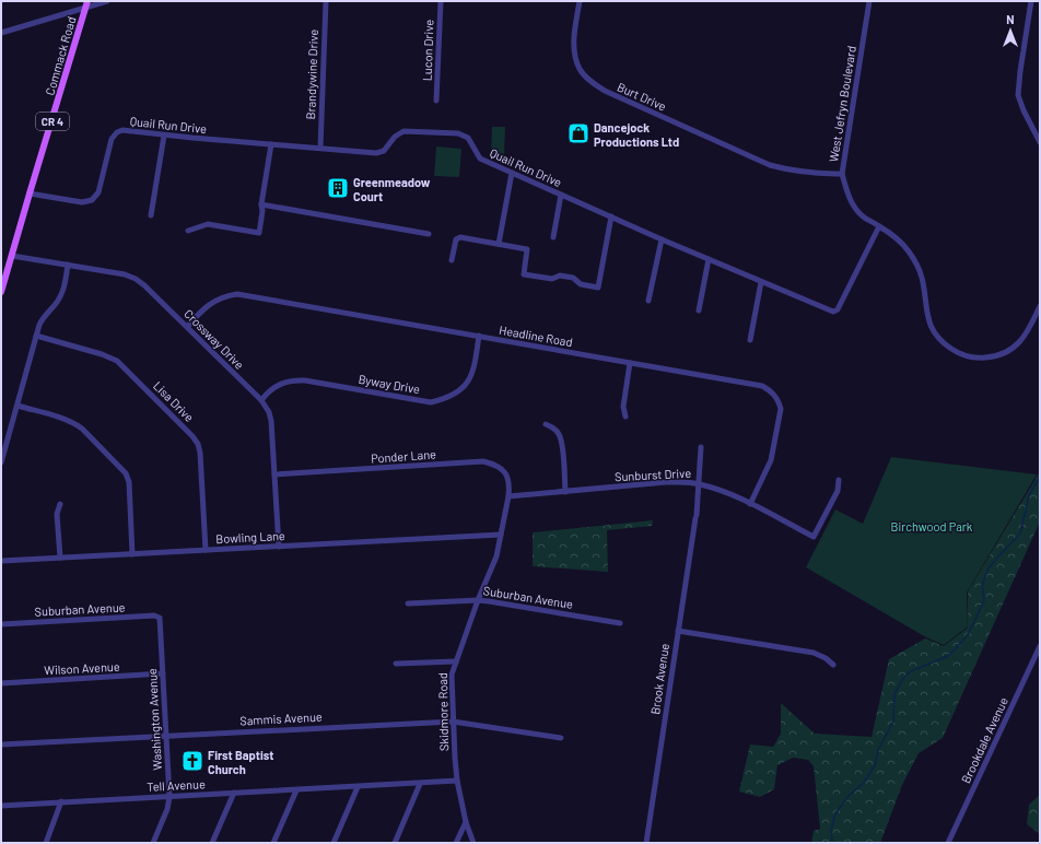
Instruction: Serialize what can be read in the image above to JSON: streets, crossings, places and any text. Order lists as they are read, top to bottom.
{
  "streets": {
    "main road": ["Commack Road", "CR 4"],
    "street": [
      "Lucon Drive",
      "Brandywine Drive",
      "Burt Drive",
      "West Jefryn Boulevard",
      "Quail Run Drive",
      "Headline Road",
      "Crossway Drive",
      "Byway Drive",
      "Lisa Drive",
      "Ponder Lane",
      "Sunburst Drive",
      "Bowling Lane",
      "Suburban Avenue",
      "Wilson Avenue",
      "Brook Avenue",
      "Skidmore Road",
      "Sammis Avenue",
      "Washington Avenue",
      "Brookdale Avenue",
      "Tell Avenue"
    ]
  },
  "crossings": [
    ["Commack Road", "Quail Run Drive"],
    ["Commack Road", "Crossway Drive"],
    ["Brandywine Drive", "Quail Run Drive"],
    ["Burt Drive", "West Jefryn Boulevard"],
    ["West Jefryn Boulevard", "Quail Run Drive"],
    ["Headline Road", "Crossway Drive"],
    ["Headline Road", "Byway Drive"],
    ["Headline Road", "Sunburst Drive"],
    ["Crossway Drive", "Byway Drive"],
    ["Crossway Drive", "Ponder Lane"],
    ["Crossway Drive", "Bowling Lane"],
    ["Lisa Drive", "Bowling Lane"],
    ["Ponder Lane", "Sunburst Drive"],
    ["Ponder Lane", "Bowling Lane"],
    ["Ponder Lane", "Skidmore Road"],
    ["Sunburst Drive", "Brook Avenue"],
    ["Bowling Lane", "Skidmore Road"],
    ["Suburban Avenue", "Skidmore Road"],
    ["Suburban Avenue", "Washington Avenue"],
    ["Wilson Avenue", "Washington Avenue"],
    ["Skidmore Road", "Sammis Avenue"],
    ["Skidmore Road", "Tell Avenue"],
    ["Sammis Avenue", "Washington Avenue"],
    ["Washington Avenue", "Tell Avenue"]
  ],
  "parks": ["Birchwood Park"],
  "places": {
    "shop": ["Dancejock Productions Ltd"],
    "building": ["Greenmeadow Court"],
    "church": ["First Baptist Church"]
  },
  "north": "top"
}
